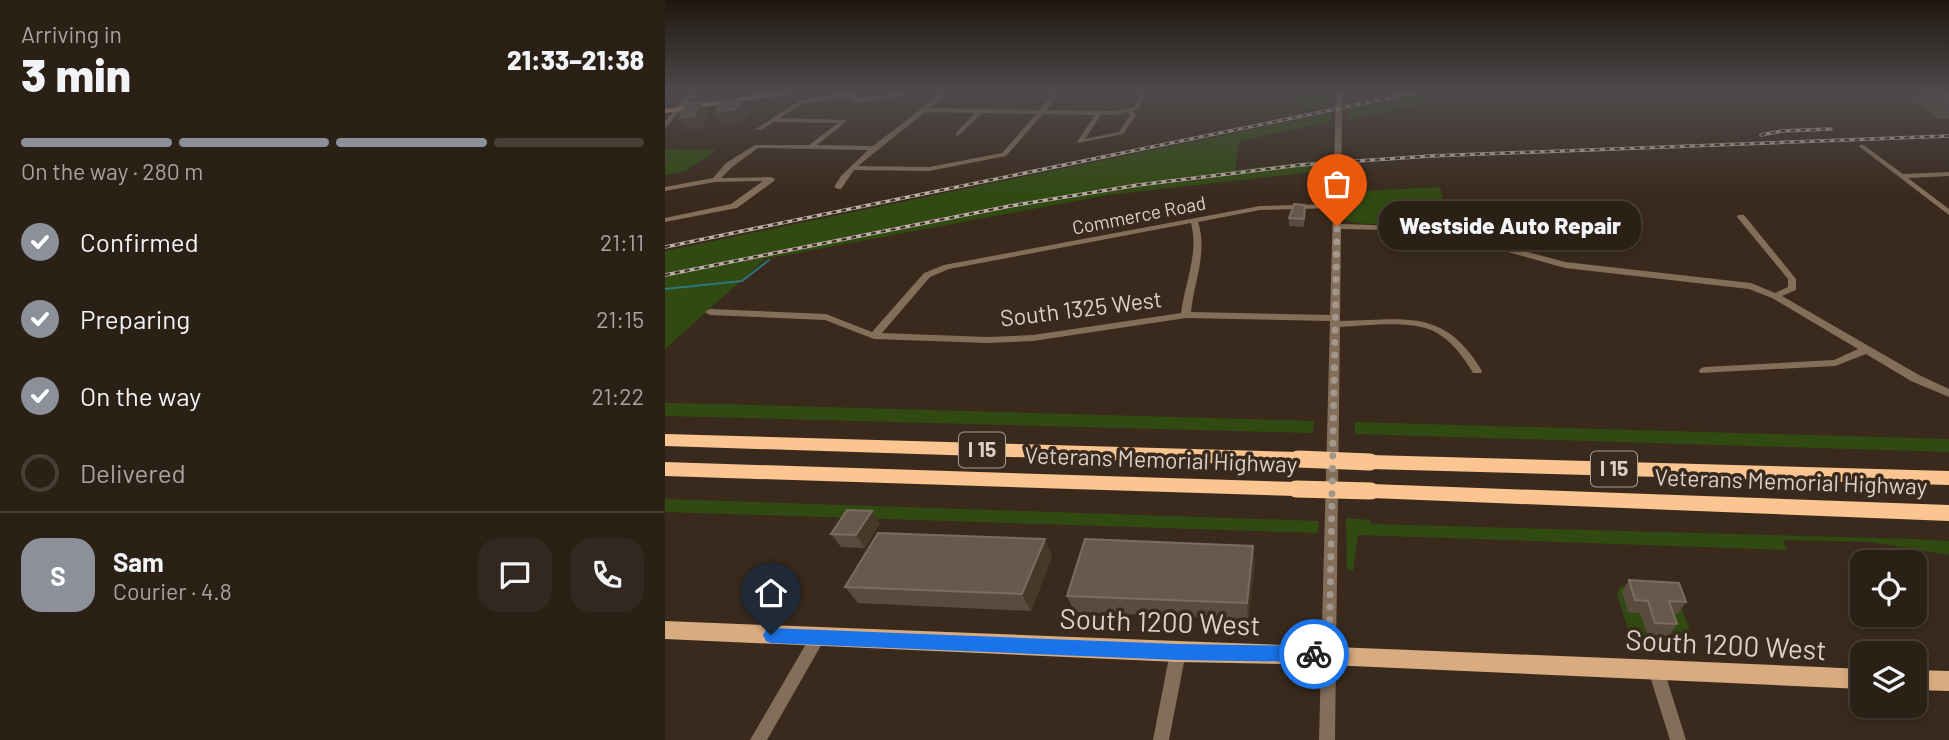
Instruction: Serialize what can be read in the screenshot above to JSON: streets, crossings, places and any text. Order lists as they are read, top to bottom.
{
  "streets": {
    "highway": ["I 15", "Veterans Memorial Highway"],
    "main road": ["South 1200 West"],
    "street": ["Commerce Road", "South 1325 West"]
  },
  "crossings": [
    ["Commerce Road", "South 1325 West"]
  ],
  "places": ["Westside Auto Repair"],
  "page": {
    "heading": ["3 min", "Arriving in", "21:33–21:38"],
    "panel": ["Sam", "Courier · 4.8"],
    "bar": "On the way · 280 m",
    "bubble": "Westside Auto Repair",
    "list": [
      ["Confirmed", "21:11"],
      ["Preparing", "21:15"],
      ["On the way", "21:22"],
      "Delivered"
    ],
    "round": "S"
  }
}
